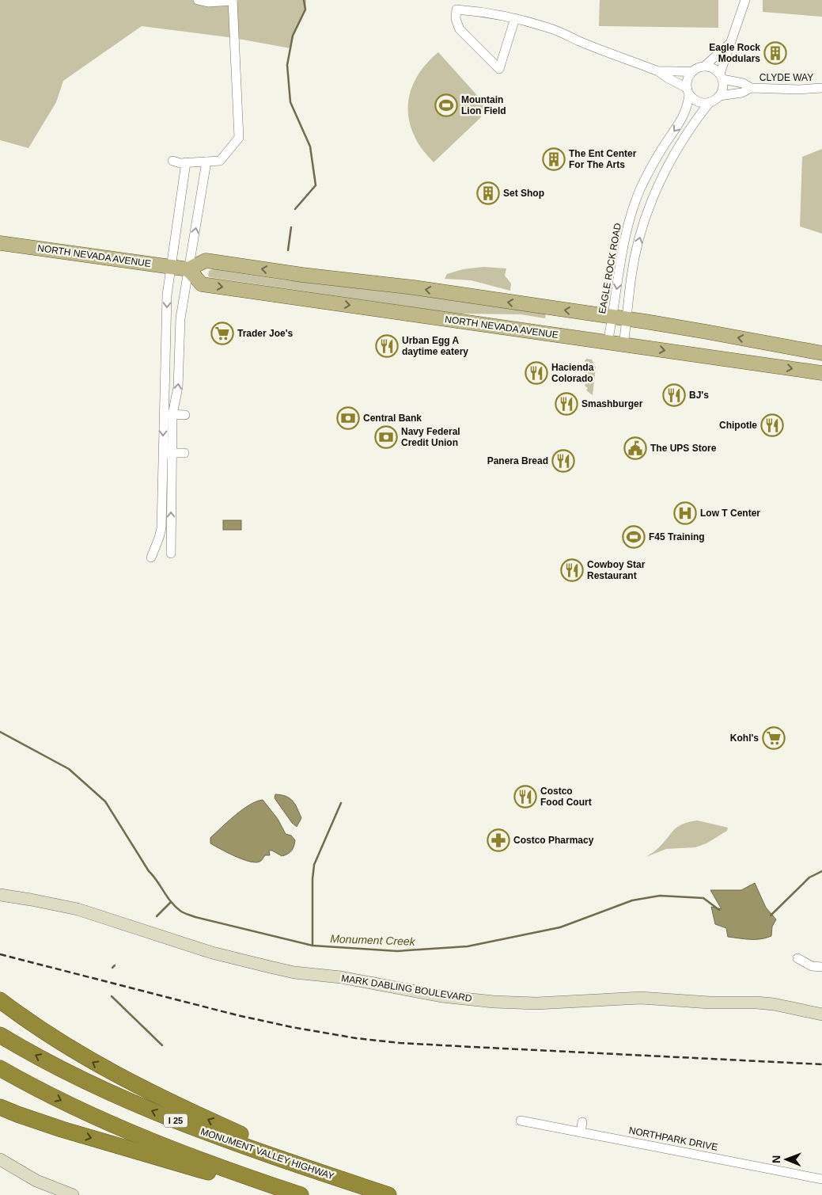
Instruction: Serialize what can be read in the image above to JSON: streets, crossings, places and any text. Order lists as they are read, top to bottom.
{
  "streets": {
    "highway": ["I 25", "MONUMENT VALLEY HIGHWAY"],
    "main road": ["NORTH NEVADA AVENUE"],
    "street": [
      "CLYDE WAY",
      "EAGLE ROCK ROAD",
      "MARK DABLING BOULEVARD",
      "NORTHPARK DRIVE"
    ]
  },
  "crossings": [
    ["NORTH NEVADA AVENUE", "EAGLE ROCK ROAD"]
  ],
  "water": ["Monument Creek"],
  "places": {
    "building": ["Eagle Rock Modulars", "The Ent Center For The Arts", "Set Shop"],
    "sports": ["Mountain Lion Field", "F45 Training"],
    "supermarket": ["Trader Joe's", "Kohl's"],
    "restaurant": [
      "Urban Egg A daytime eatery",
      "Hacienda Colorado",
      "BJ's",
      "Smashburger",
      "Chipotle",
      "Panera Bread",
      "Cowboy Star Restaurant",
      "Costco Food Court"
    ],
    "bank": ["Central Bank", "Navy Federal Credit Union"],
    "public building": ["The UPS Store"],
    "hospital": ["Low T Center"],
    "pharmacy": ["Costco Pharmacy"]
  },
  "north": "left"
}
